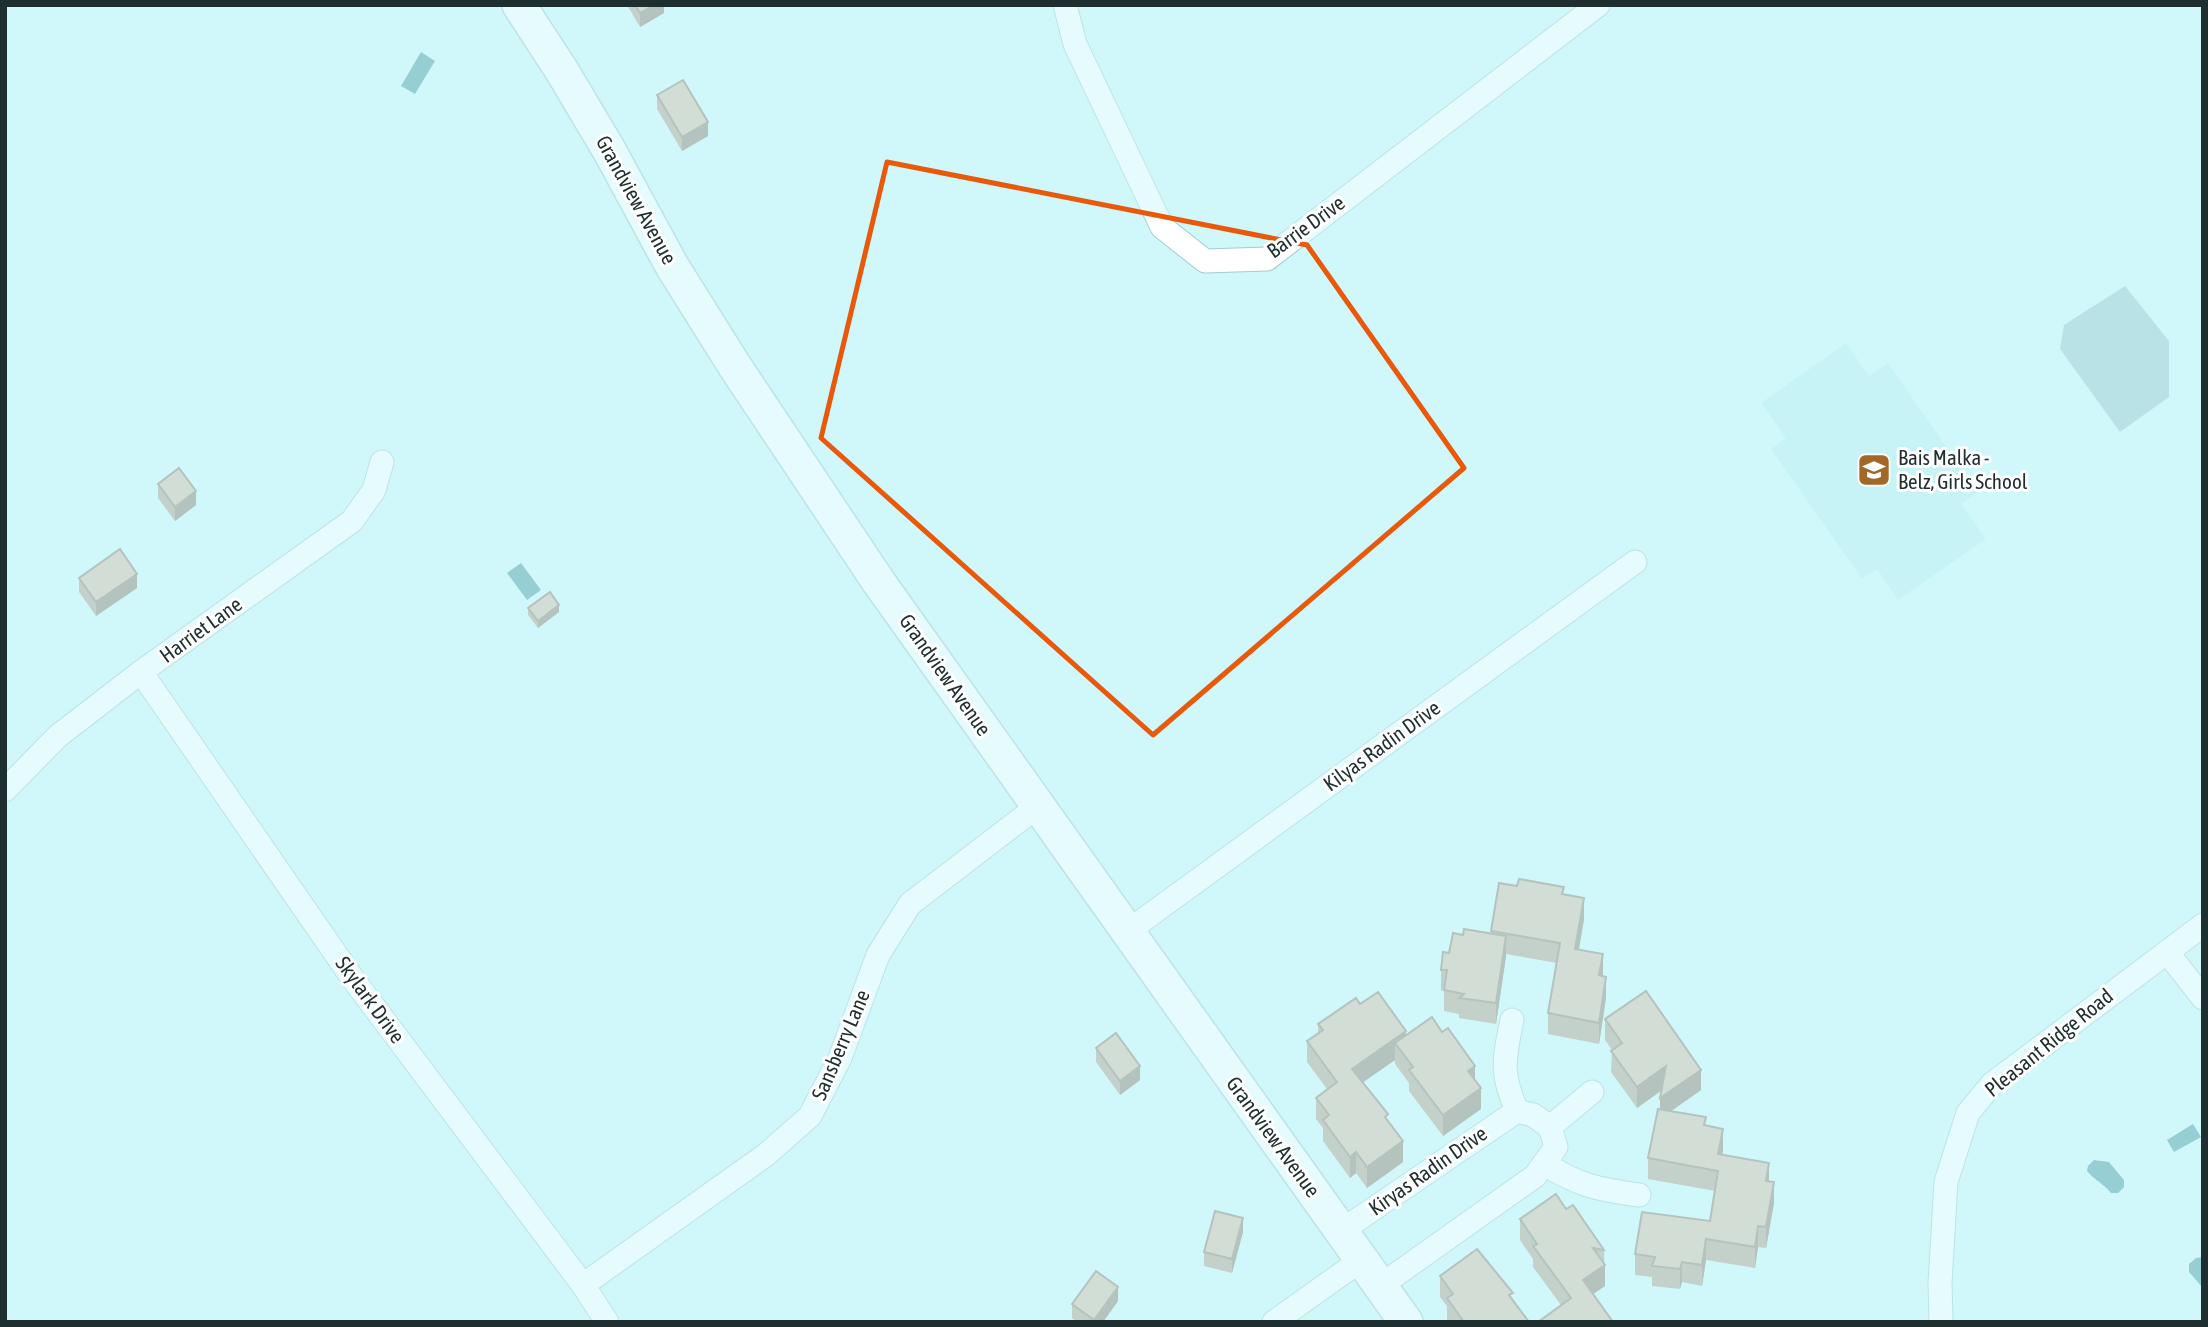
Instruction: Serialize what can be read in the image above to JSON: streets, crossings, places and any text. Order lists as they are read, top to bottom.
{
  "streets": {
    "street": [
      "Grandview Avenue",
      "Barrie Drive",
      "Harriet Lane",
      "Kilyas Radin Drive",
      "Skylark Drive",
      "Pleasant Ridge Road",
      "Sansberry Lane",
      "Kiryas Radin Drive"
    ]
  },
  "crossings": [
    ["Grandview Avenue", "Kilyas Radin Drive"],
    ["Grandview Avenue", "Sansberry Lane"],
    ["Grandview Avenue", "Kiryas Radin Drive"],
    ["Harriet Lane", "Skylark Drive"],
    ["Skylark Drive", "Sansberry Lane"]
  ],
  "places": {
    "school or university": ["Bais Malka - Belz, Girls School"]
  }
}
